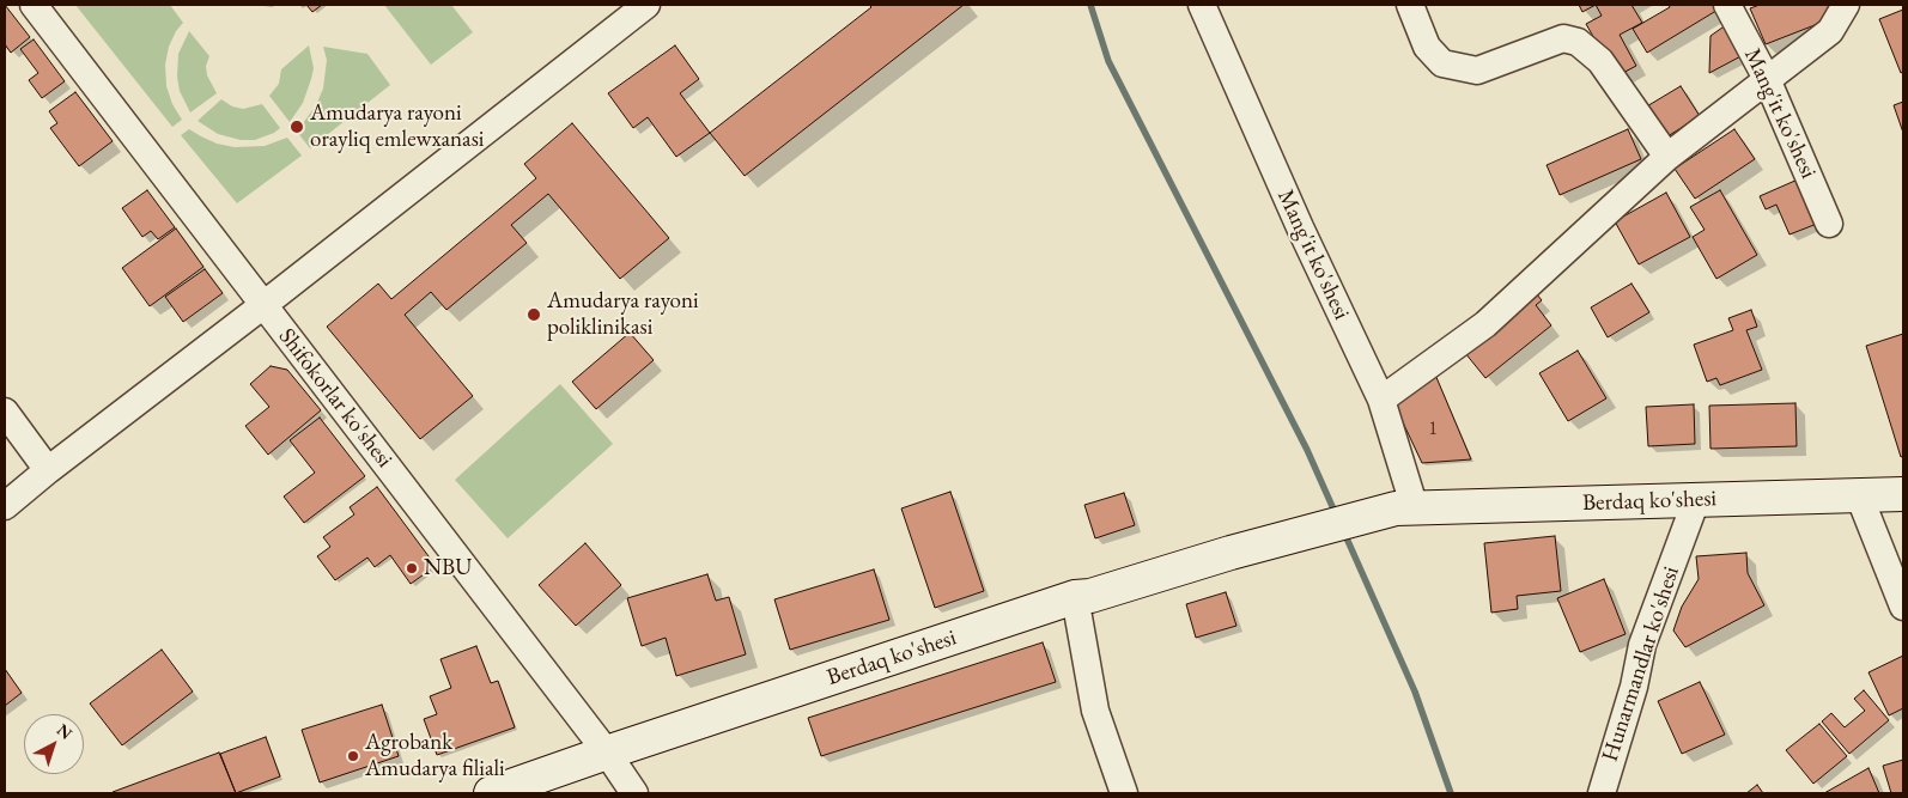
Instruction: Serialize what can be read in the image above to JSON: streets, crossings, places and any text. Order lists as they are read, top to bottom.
{
  "streets": {
    "main road": ["Berdaq ko'shesi"],
    "street": ["Mang'it ko'shesi", "Shifokorlar ko'shesi", "Hunarmandlar ko'shesi"]
  },
  "crossings": [
    ["Mang'it ko'shesi", "Berdaq ko'shesi"],
    ["Shifokorlar ko'shesi", "Berdaq ko'shesi"],
    ["Berdaq ko'shesi", "Hunarmandlar ko'shesi"]
  ],
  "places": [
    "Amudarya rayoni orayliq emlewxanasi",
    "Amudarya rayoni poliklinikasi",
    "NBU",
    "Agrobank Amudarya filiali"
  ],
  "house_numbers": ["1"],
  "north": "top right"
}
